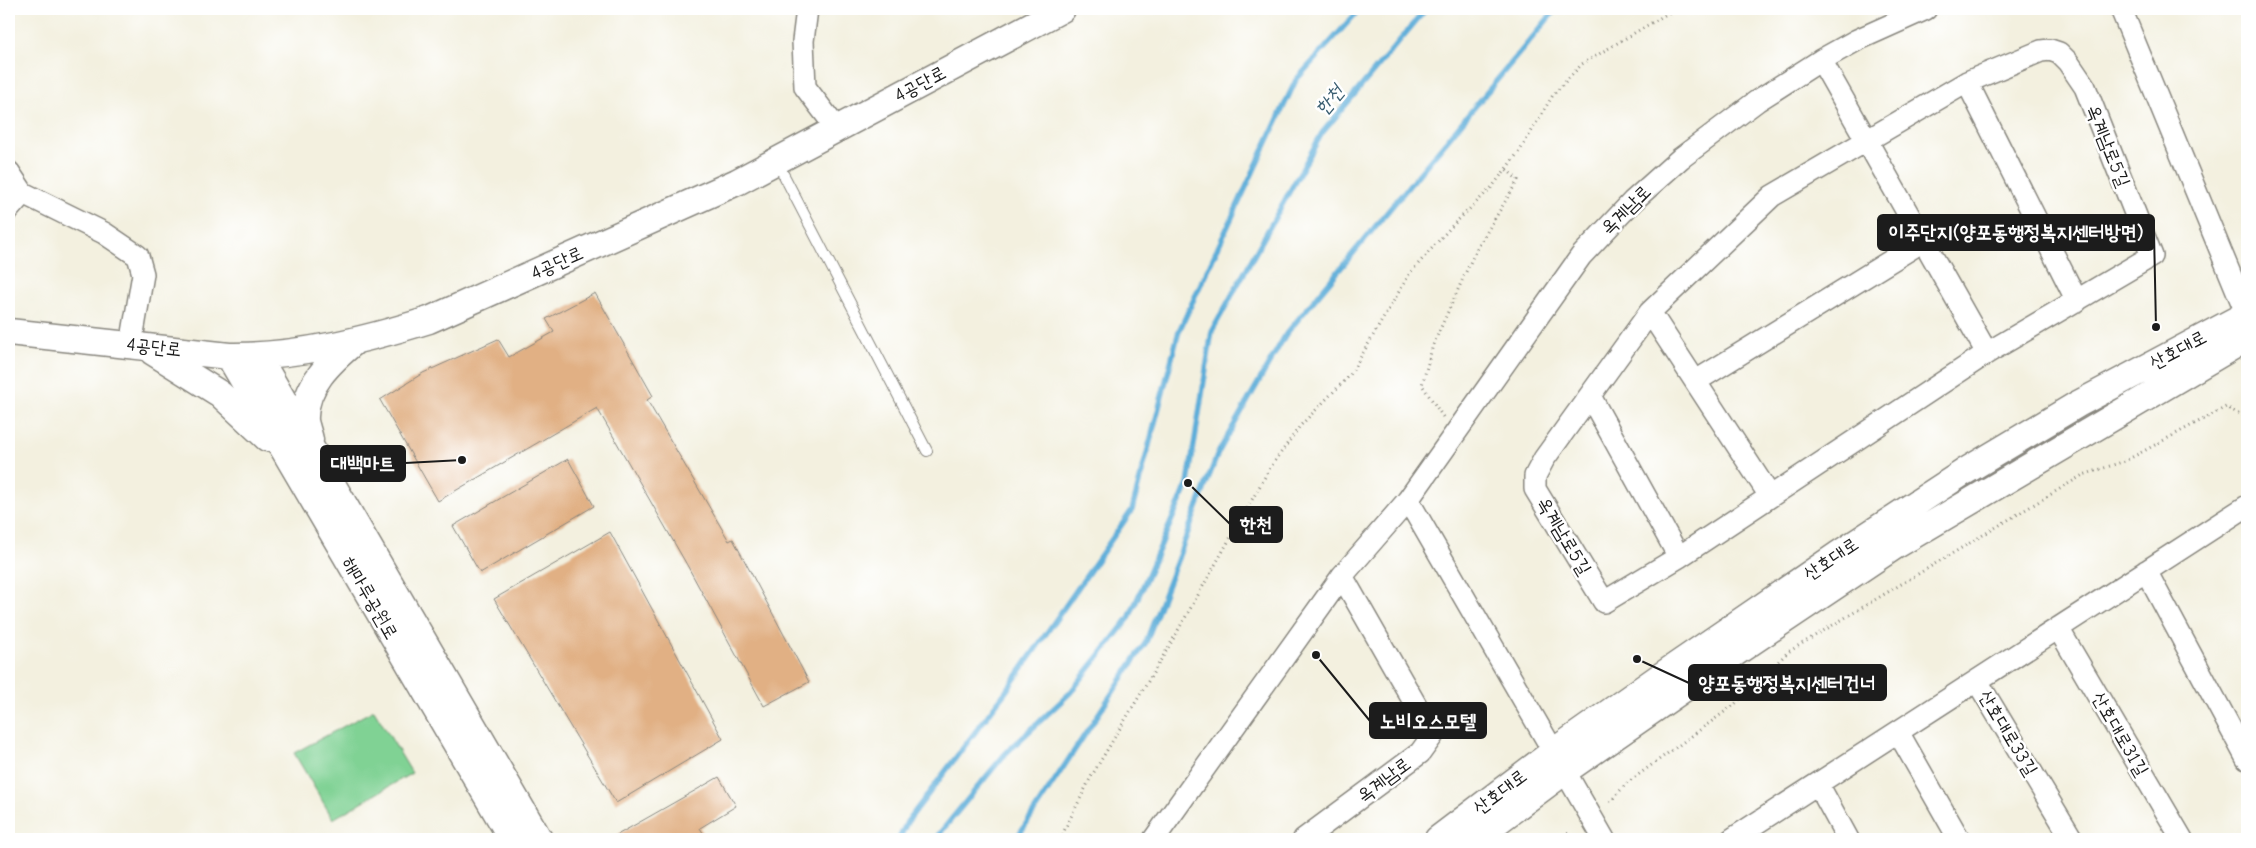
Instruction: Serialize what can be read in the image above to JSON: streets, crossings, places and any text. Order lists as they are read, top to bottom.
{
  "streets": {
    "street": [
      "4공단로",
      "옥계남로5길",
      "옥계남로",
      "산호대로",
      "해마루공원로",
      "산호대로33길",
      "산호대로31길"
    ]
  },
  "crossings": [
    ["4공단로", "해마루공원로"]
  ],
  "water": ["한천"],
  "places": [
    "이주단지(양포동행정복지센터방면)",
    "대백마트",
    "한천",
    "노비오스모텔",
    "양포동행정복지센터건너"
  ]
}
